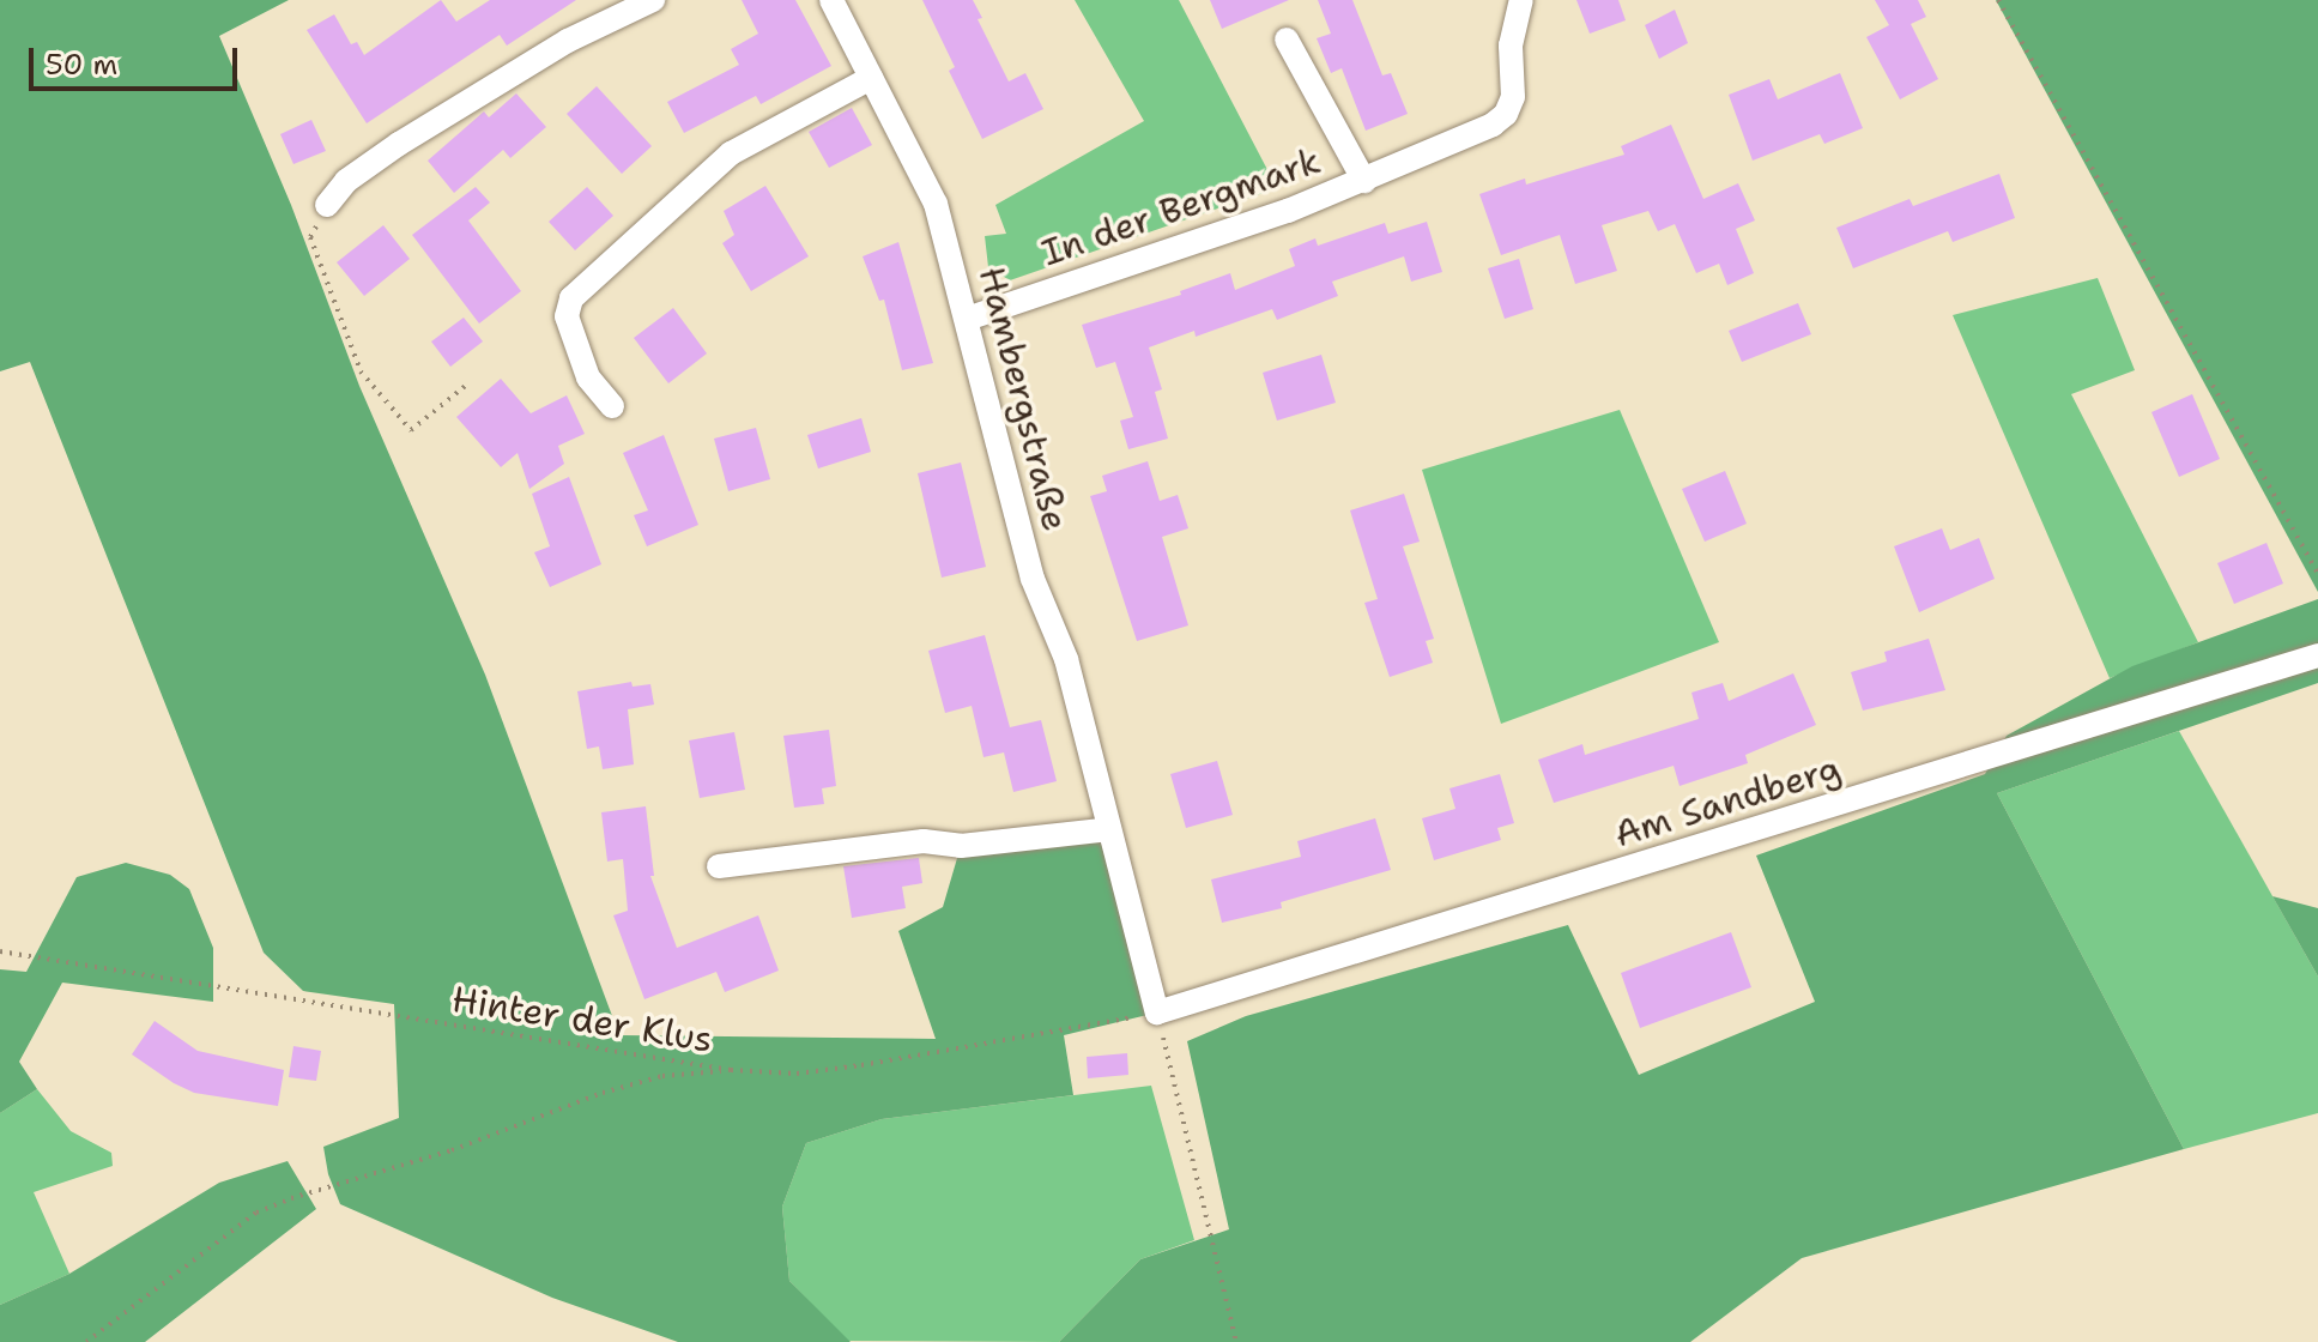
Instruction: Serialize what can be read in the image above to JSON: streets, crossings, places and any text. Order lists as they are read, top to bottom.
{
  "streets": {
    "street": ["In der Bergmark", "Hambergstraße", "Am Sandberg"],
    "path": ["Hinter der Klus"]
  },
  "crossings": [
    ["In der Bergmark", "Hambergstraße"],
    ["Hambergstraße", "Am Sandberg"],
    ["Hambergstraße", "Hinter der Klus"],
    ["Am Sandberg", "Hinter der Klus"]
  ],
  "scale_bar": "50 m"
}
